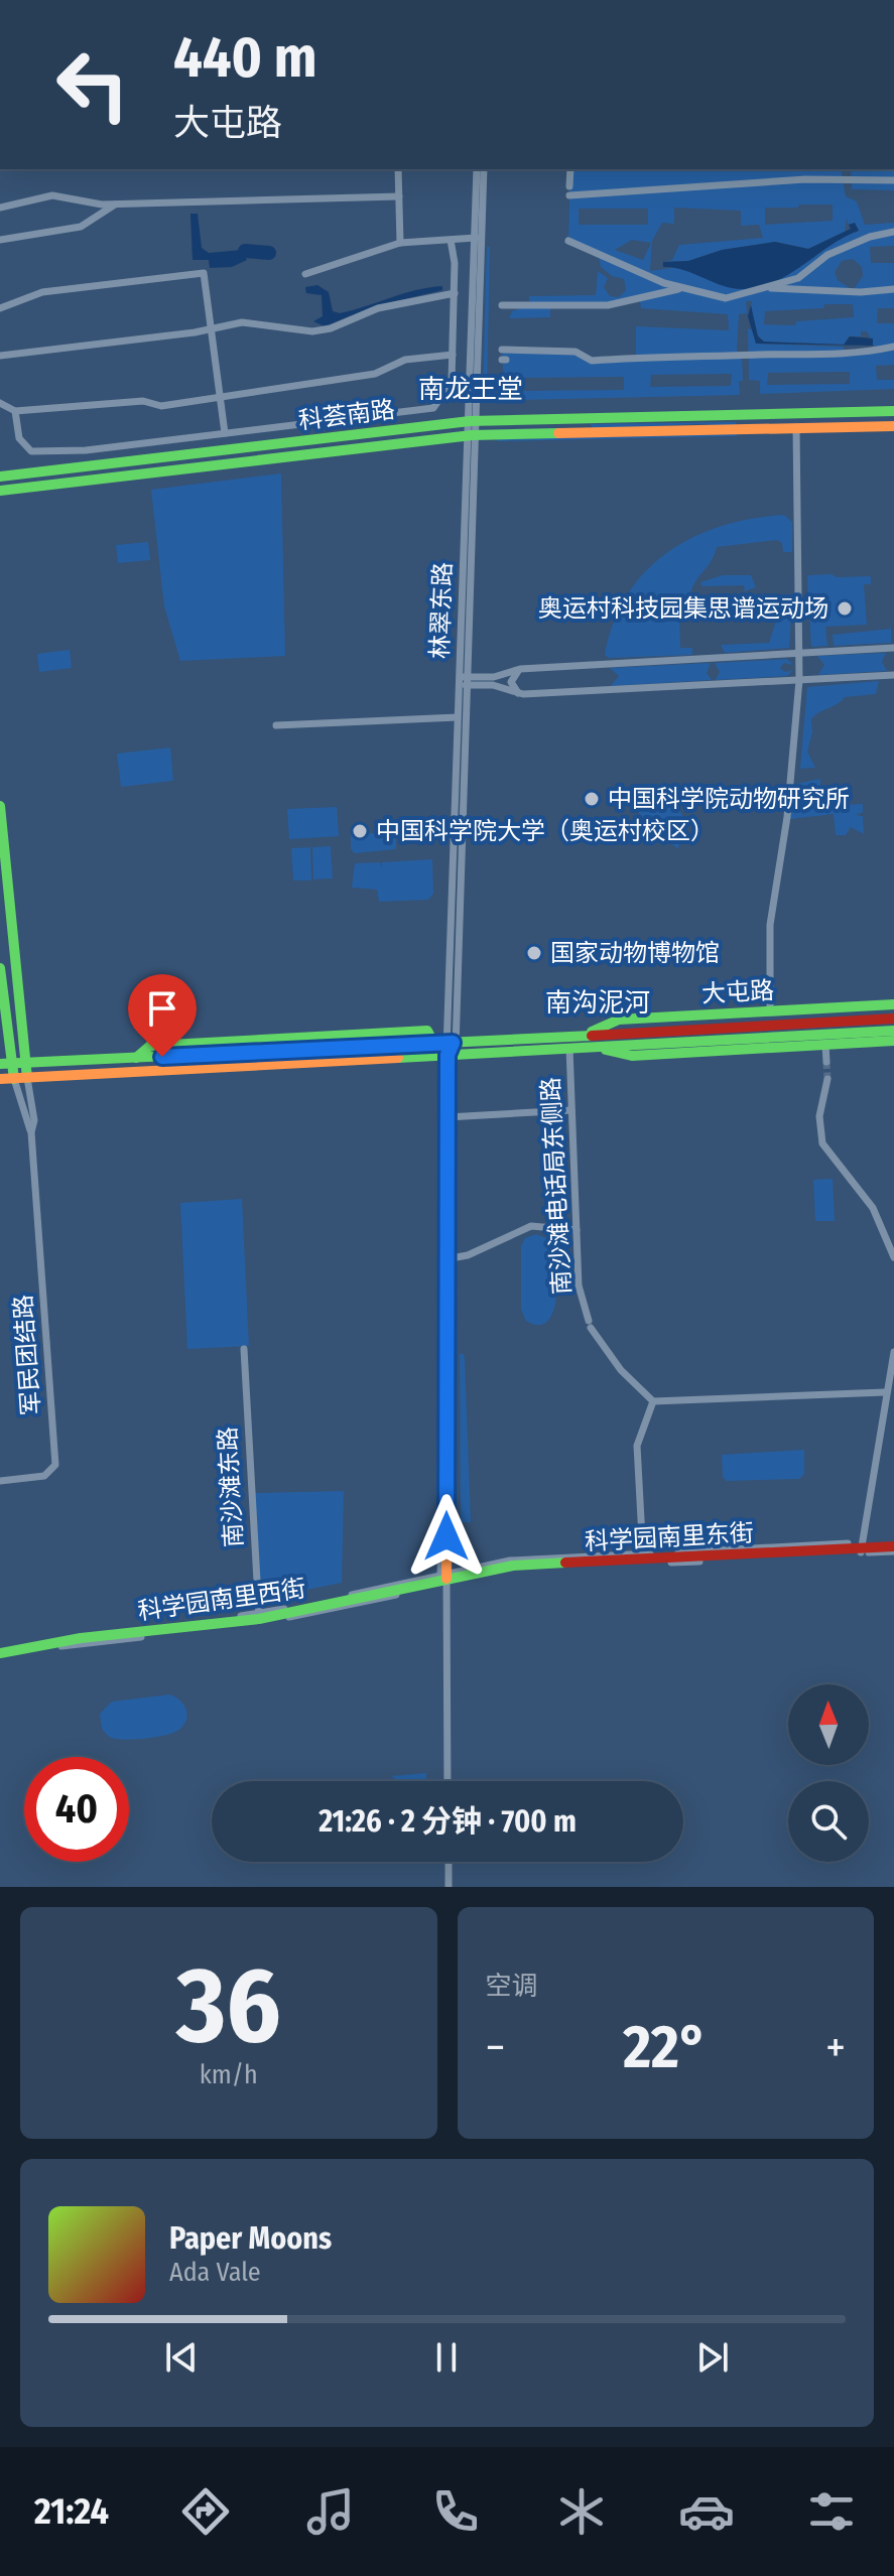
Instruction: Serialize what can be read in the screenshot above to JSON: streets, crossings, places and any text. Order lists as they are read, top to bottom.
{
  "streets": {
    "street": [
      "科荟南路",
      "林翠东路",
      "大屯路",
      "南沙滩电话局东侧路",
      "军民团结路",
      "南沙滩东路",
      "科学园南里东街",
      "科学园南里西街"
    ]
  },
  "crossings": [
    ["科荟南路", "林翠东路"],
    ["林翠东路", "大屯路"],
    ["大屯路", "南沙滩电话局东侧路"],
    ["大屯路", "军民团结路"],
    ["南沙滩东路", "科学园南里西街"],
    ["科学园南里东街", "科学园南里西街"]
  ],
  "districts": ["南龙王堂", "南沟泥河"],
  "places": [
    "奥运村科技园集思谱运动场",
    "中国科学院动物研究所",
    "中国科学院大学（奥运村校区）",
    "国家动物博物馆"
  ],
  "north": "top",
  "page": {
    "turn": ["440 m", "大屯路"],
    "limit": "40",
    "trip": "21:26 · 2 分钟 · 700 m",
    "tile": [
      ["36", "km/h"],
      "空调"
    ],
    "heat": ["−", "22°", "+"],
    "song": ["Paper Moons", "Ada Vale"],
    "tabs": "21:24"
  }
}
